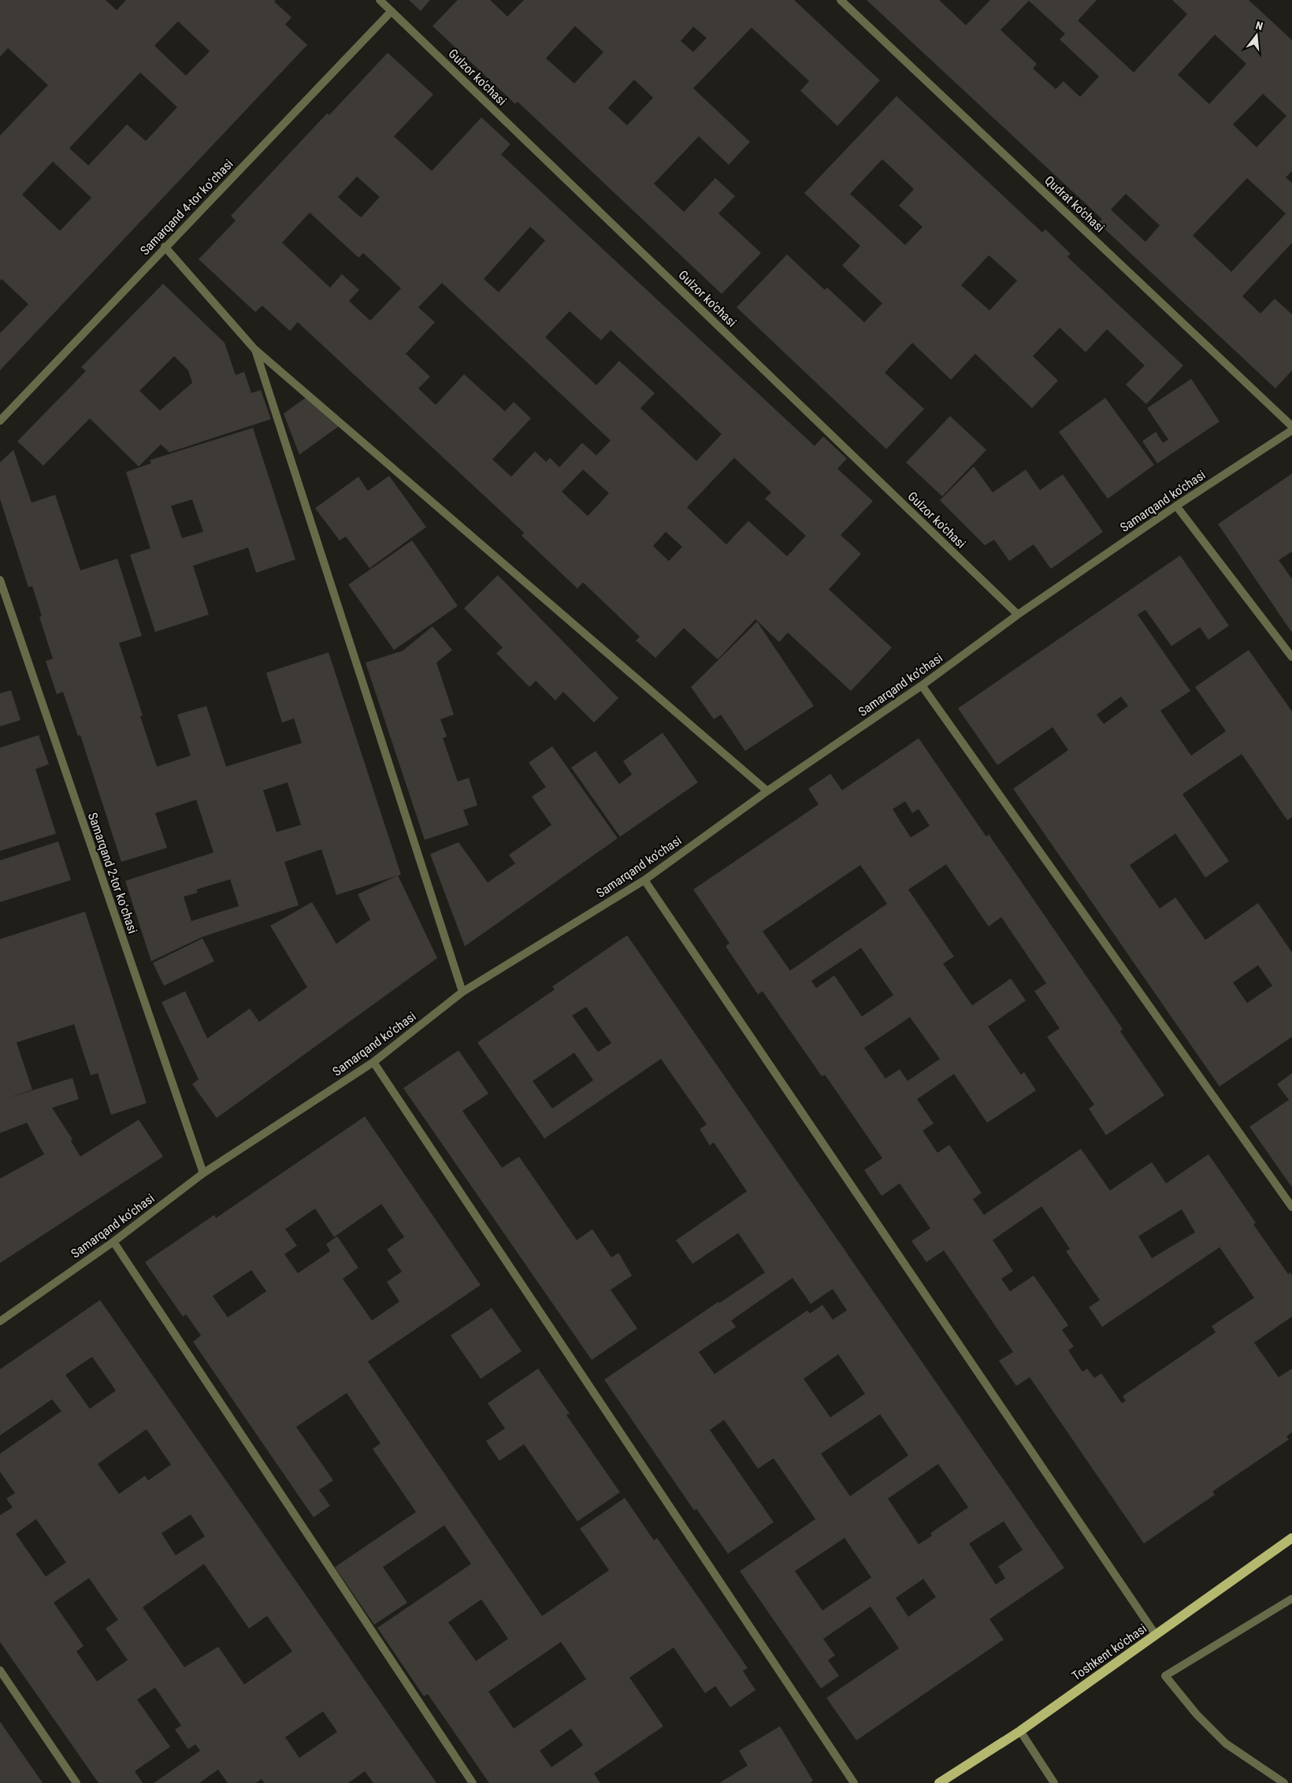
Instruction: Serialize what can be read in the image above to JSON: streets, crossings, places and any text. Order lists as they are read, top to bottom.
{
  "streets": {
    "main road": ["Toshkent ko'chasi"],
    "street": [
      "Gulzor ko'chasi",
      "Qudrat ko'chasi",
      "Samarqand 4-tor koʻchasi",
      "Samarqand ko‘chasi",
      "Samarqand 2-tor koʻchasi"
    ]
  },
  "crossings": [
    ["Gulzor ko'chasi", "Samarqand 4-tor koʻchasi"],
    ["Gulzor ko'chasi", "Samarqand ko‘chasi"],
    ["Samarqand ko‘chasi", "Samarqand 2-tor koʻchasi"]
  ],
  "north": "top"
}
